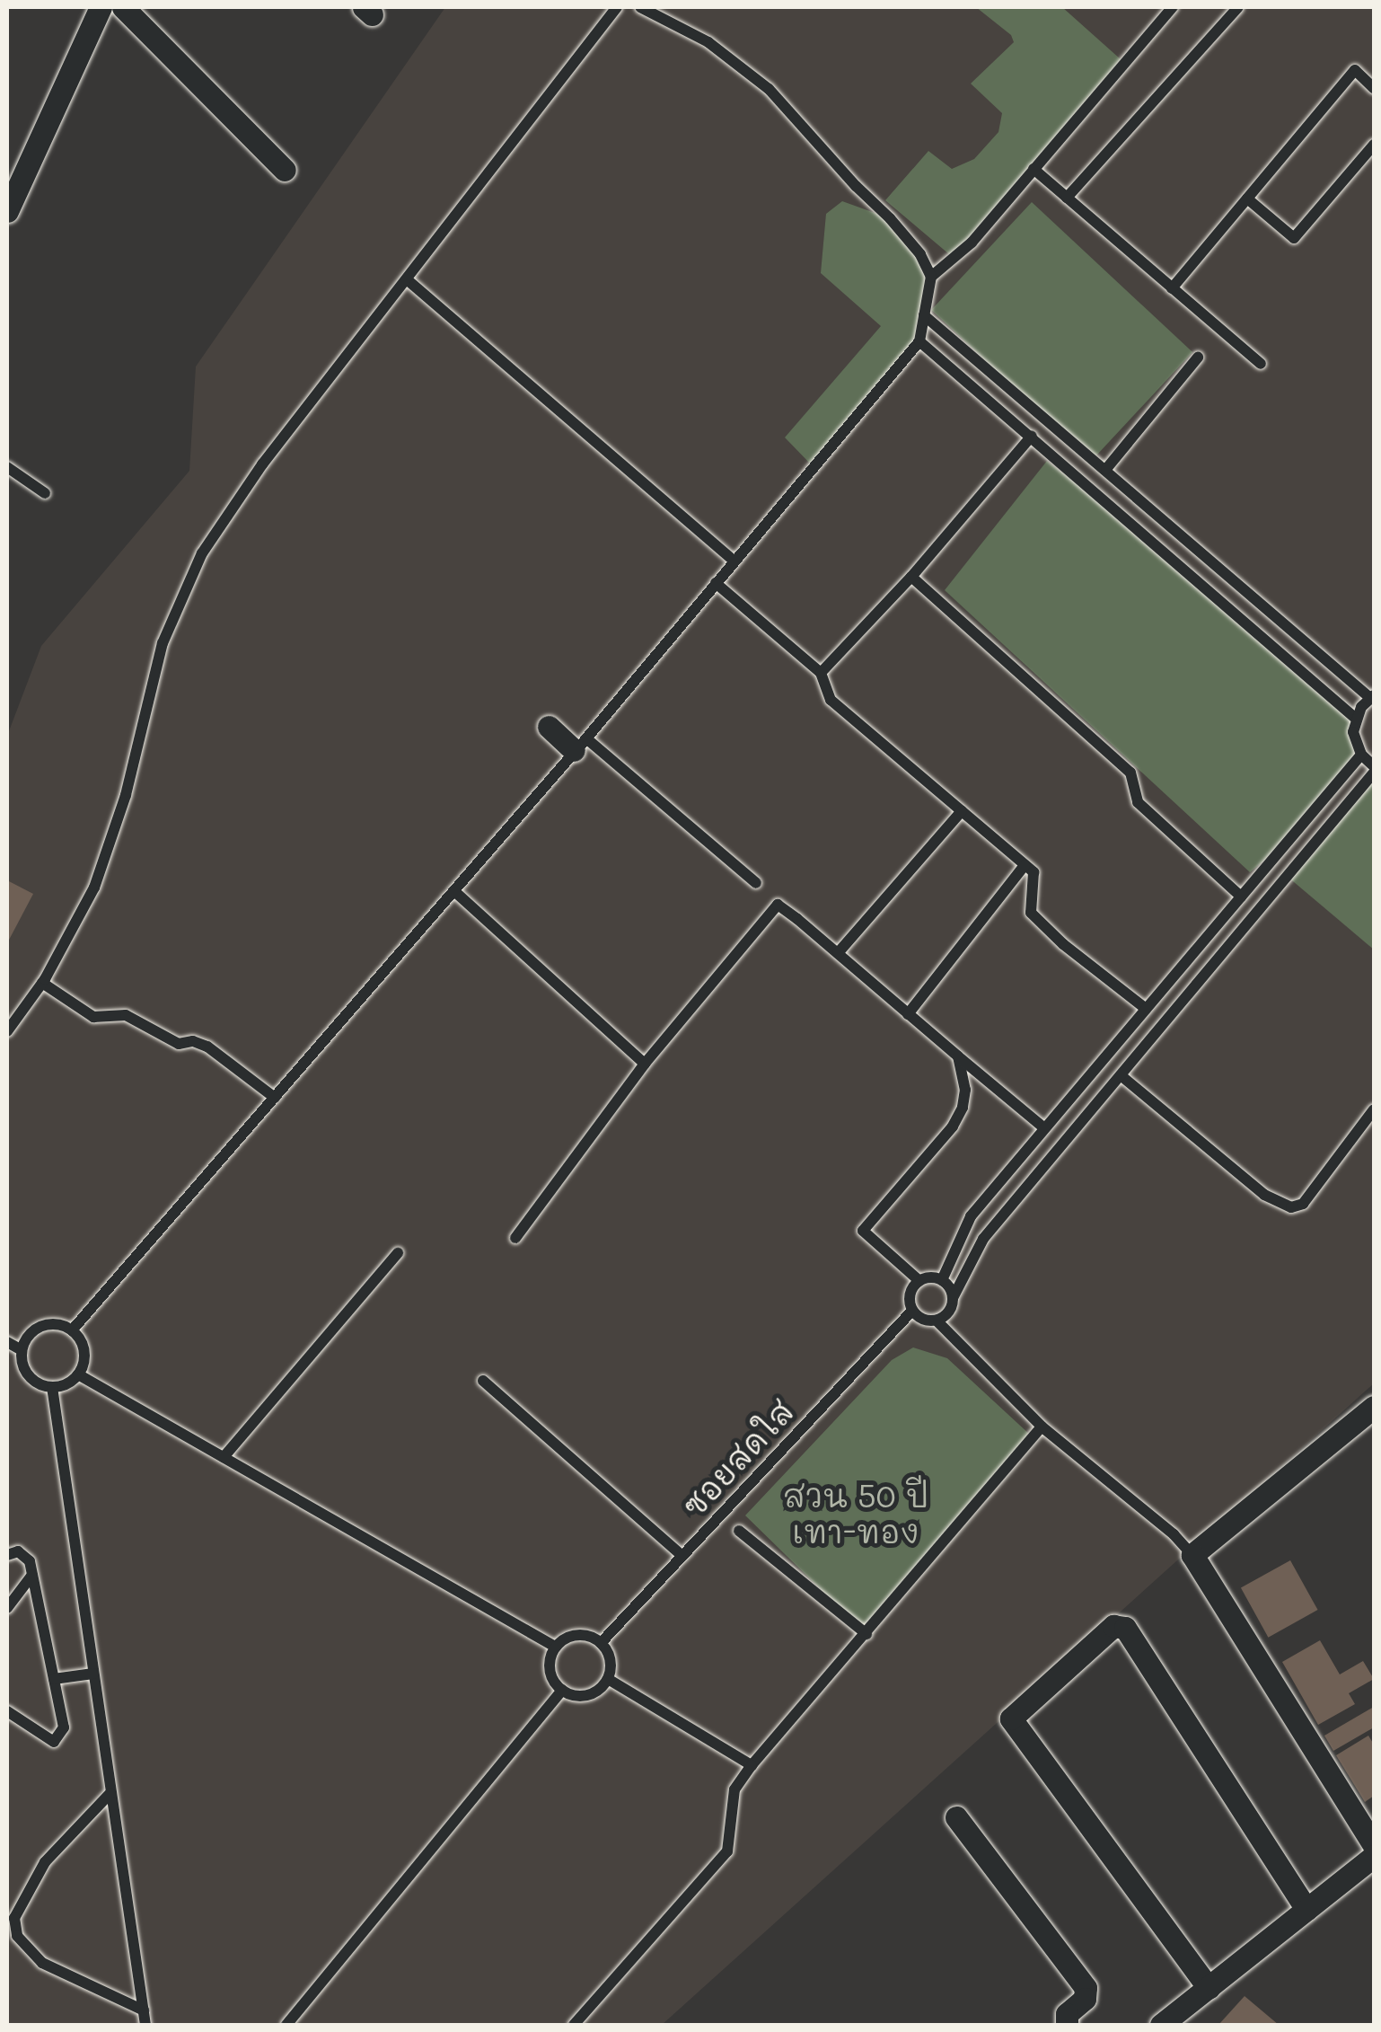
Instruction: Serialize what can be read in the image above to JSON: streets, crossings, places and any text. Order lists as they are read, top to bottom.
{
  "streets": {
    "lane": ["ซอยสดใส"]
  },
  "parks": ["สวน 50 ปี เทา-ทอง"]
}
